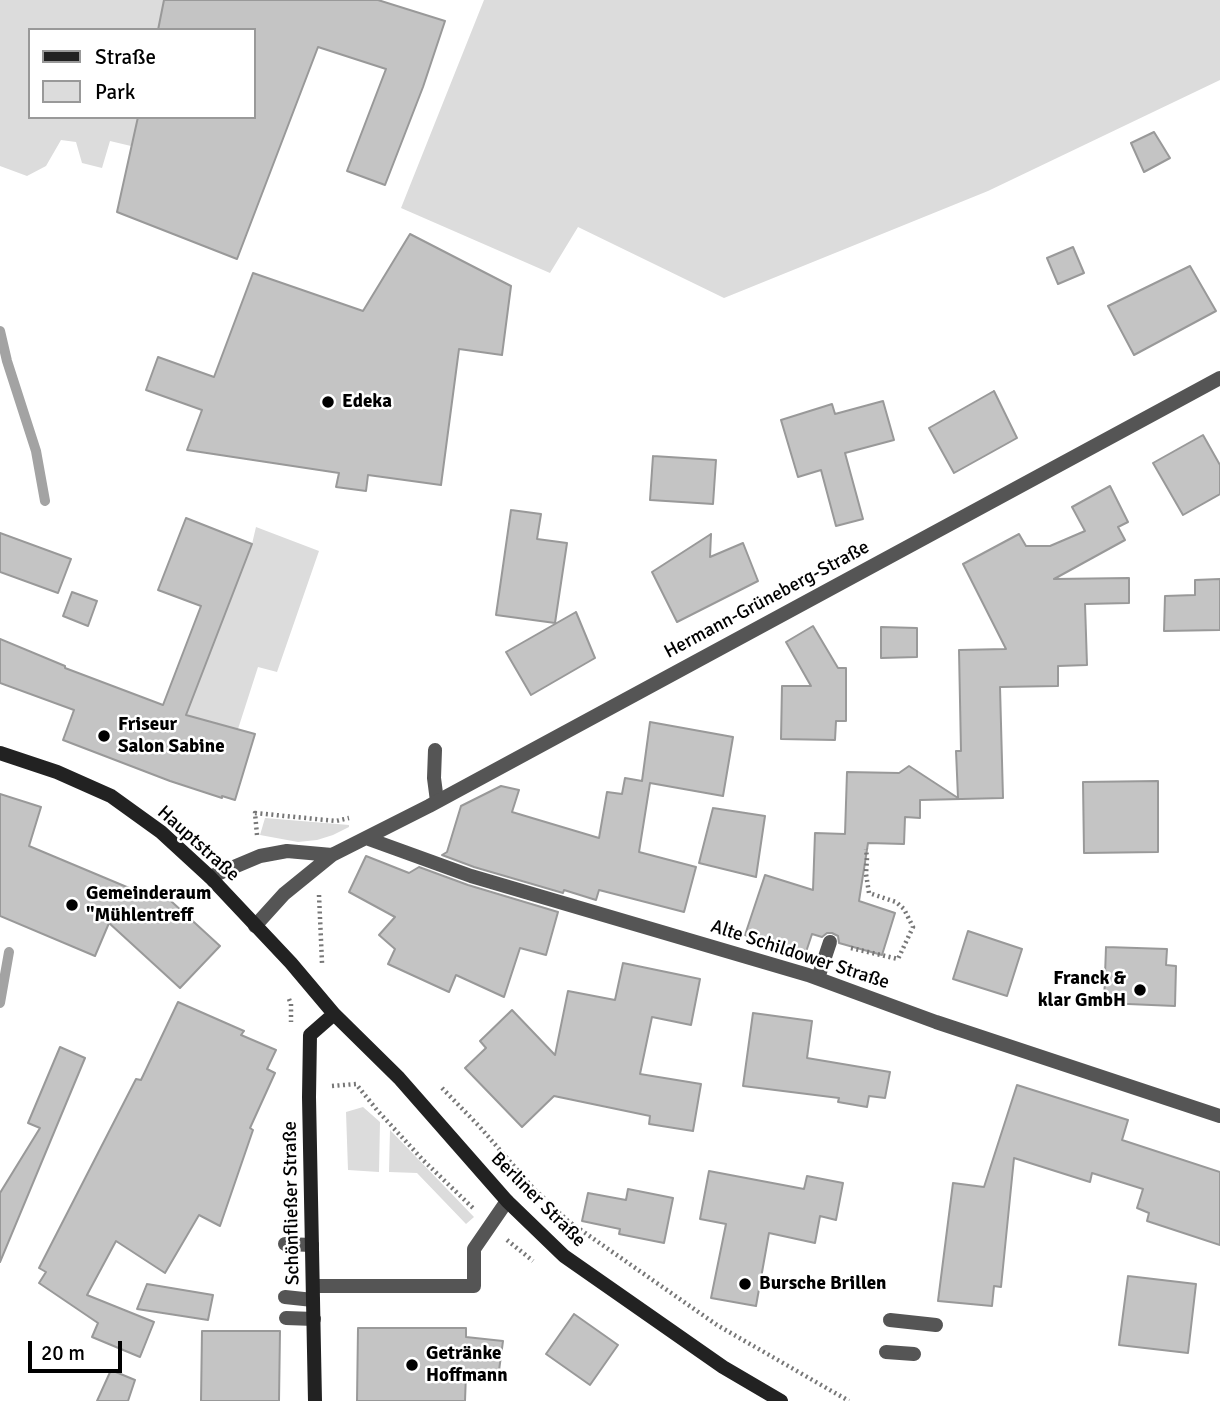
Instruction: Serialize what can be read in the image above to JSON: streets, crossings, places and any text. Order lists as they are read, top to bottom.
{
  "streets": {
    "main road": ["Hauptstraße", "Berliner Straße", "Schönfließer Straße"],
    "street": ["Hermann-Grüneberg-Straße", "Alte Schildower Straße"]
  },
  "crossings": [
    ["Hermann-Grüneberg-Straße", "Hauptstraße"],
    ["Hermann-Grüneberg-Straße", "Alte Schildower Straße"],
    ["Hauptstraße", "Berliner Straße"],
    ["Hauptstraße", "Schönfließer Straße"],
    ["Berliner Straße", "Schönfließer Straße"]
  ],
  "places": [
    "Edeka",
    "Friseur Salon Sabine",
    "Gemeinderaum \"Mühlentreff",
    "Franck & klar GmbH",
    "Bursche Brillen",
    "Getränke Hoffmann"
  ],
  "legend": ["Straße", "Park"],
  "scale_bar": "20 m"
}
